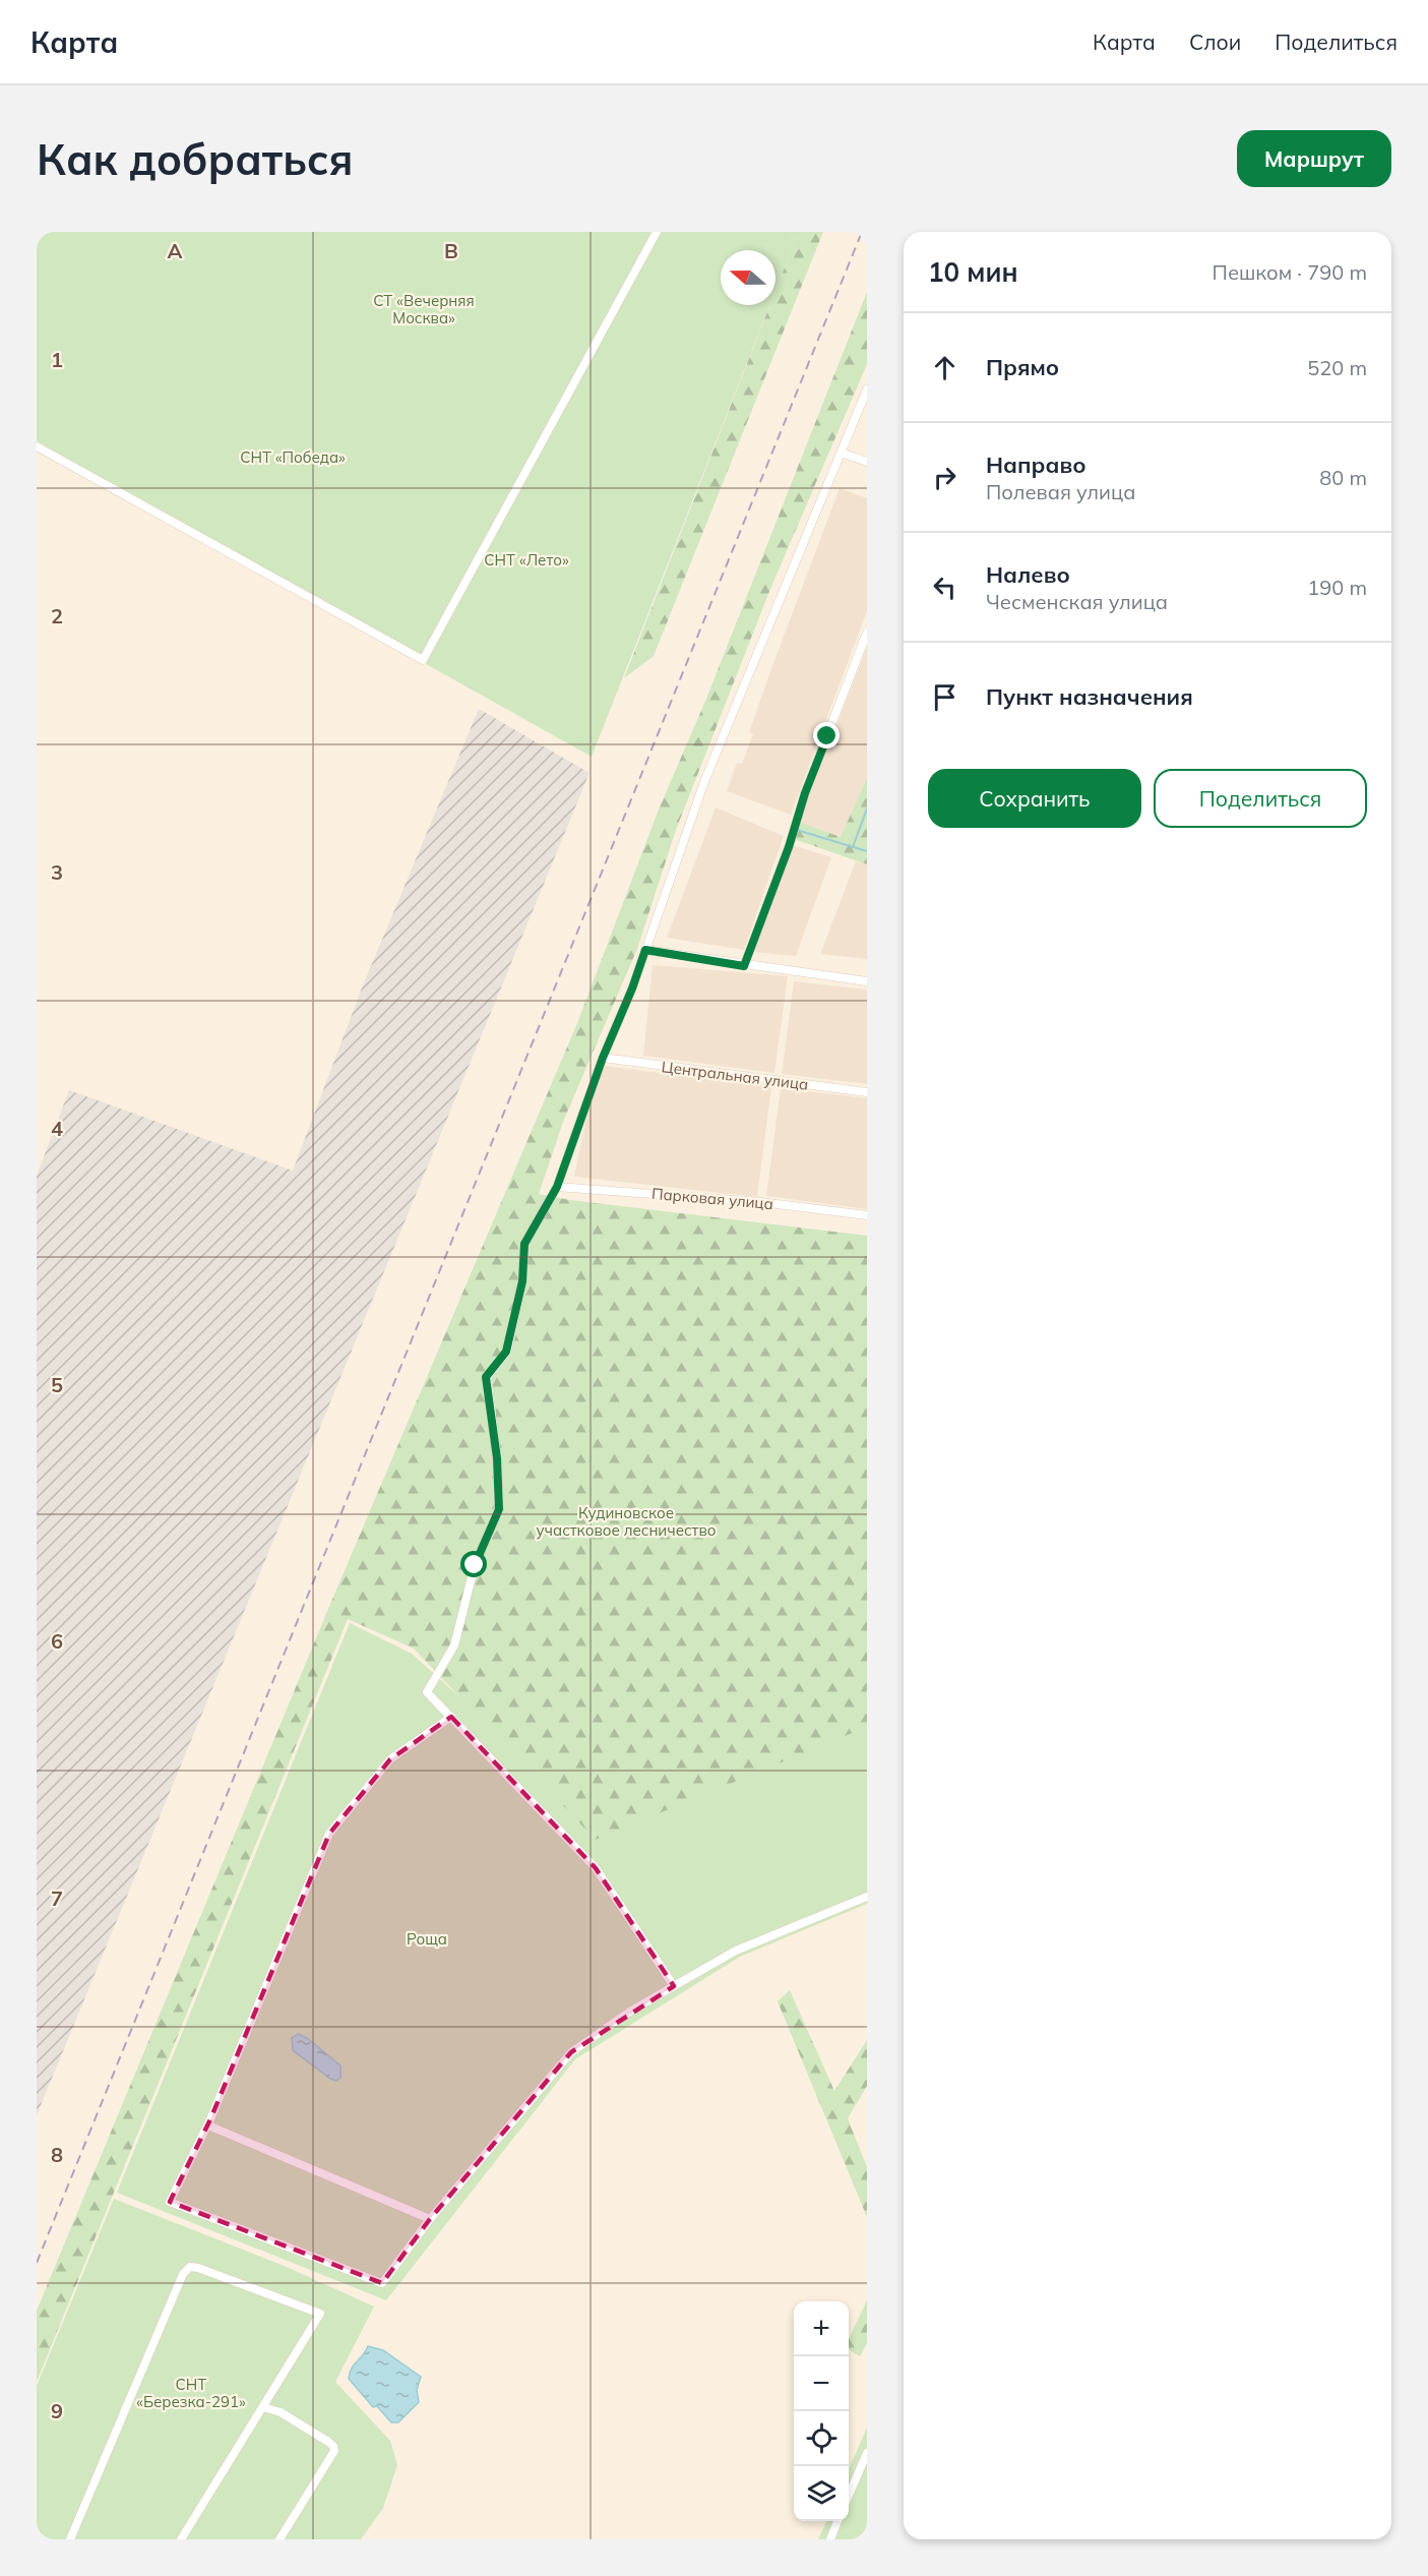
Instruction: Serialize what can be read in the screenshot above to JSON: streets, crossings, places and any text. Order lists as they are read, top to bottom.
{
  "streets": {
    "street": ["Центральная улица", "Парковая улица"]
  },
  "parks": [
    "СТ «Вечерняя Москва»",
    "СНТ «Победа»",
    "СНТ «Лето»",
    "Кудиновское участковое лесничество",
    "Роща",
    "СНТ «Березка-291»"
  ],
  "north": "left",
  "page": {
    "header": "Карта",
    "nav": ["Карта", "Слои", "Поделиться"],
    "buttons": [
      "Маршрут",
      ["Сохранить", "Поделиться"]
    ],
    "title": "Как добраться",
    "heading": ["10 мин", "Пешком · 790 m"],
    "list": [
      ["Прямо", "520 m"],
      ["Направо", "Полевая улица", "80 m"],
      ["Налево", "Чесменская улица", "190 m"],
      "Пункт назначения"
    ],
    "map_buttons": ["+", "−"]
  },
  "grid": {
    "columns": ["A", "B"],
    "rows": [
      "1",
      "2",
      "3",
      "4",
      "5",
      "6",
      "7",
      "8",
      "9"
    ]
  }
}
